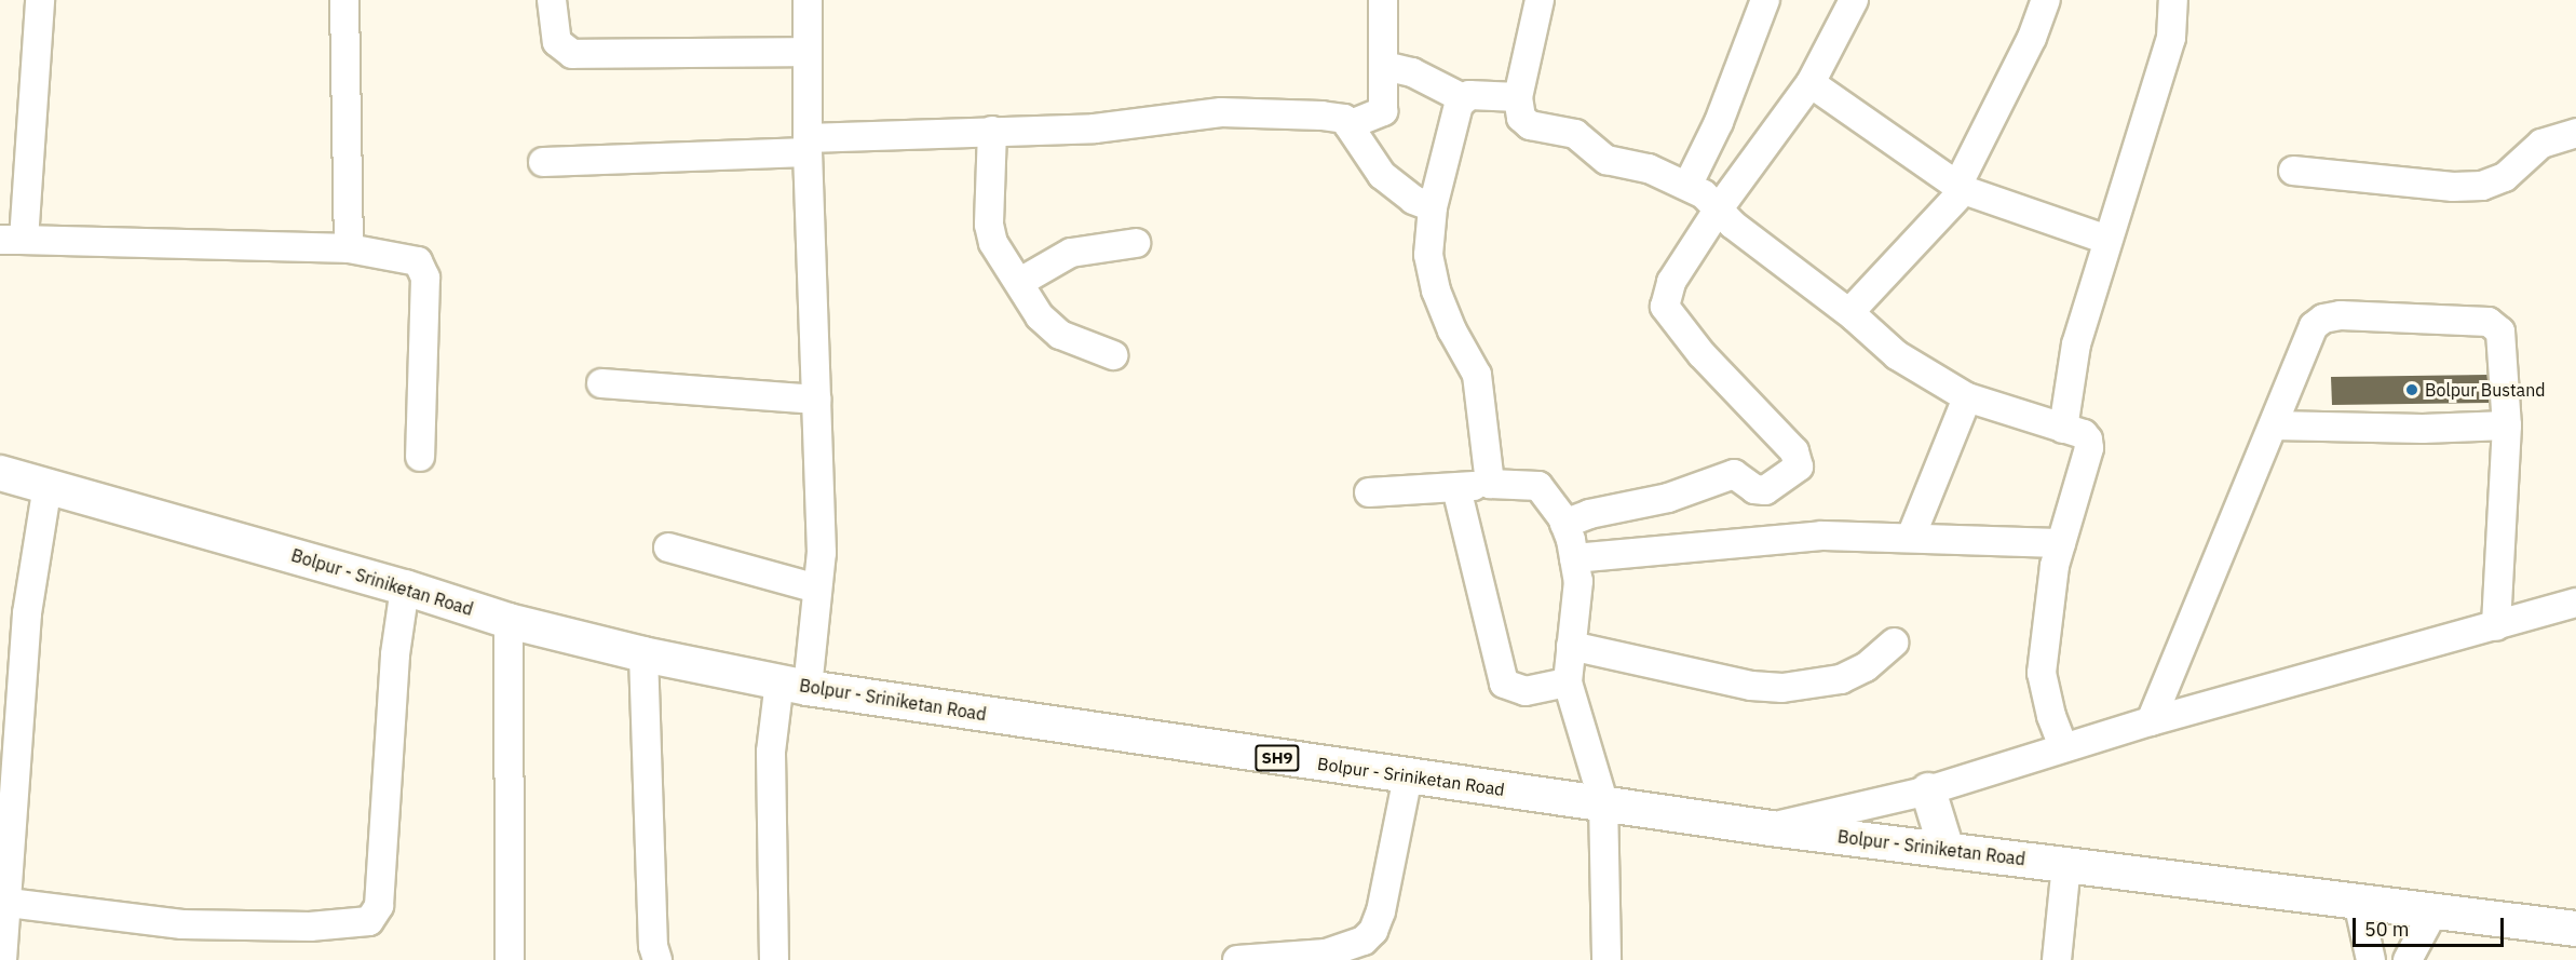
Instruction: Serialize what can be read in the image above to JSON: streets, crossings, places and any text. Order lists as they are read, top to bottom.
{
  "streets": {
    "main road": ["Bolpur - Sriniketan Road", "SH9"]
  },
  "places": ["Bolpur Bustand"],
  "scale_bar": "50 m"
}
